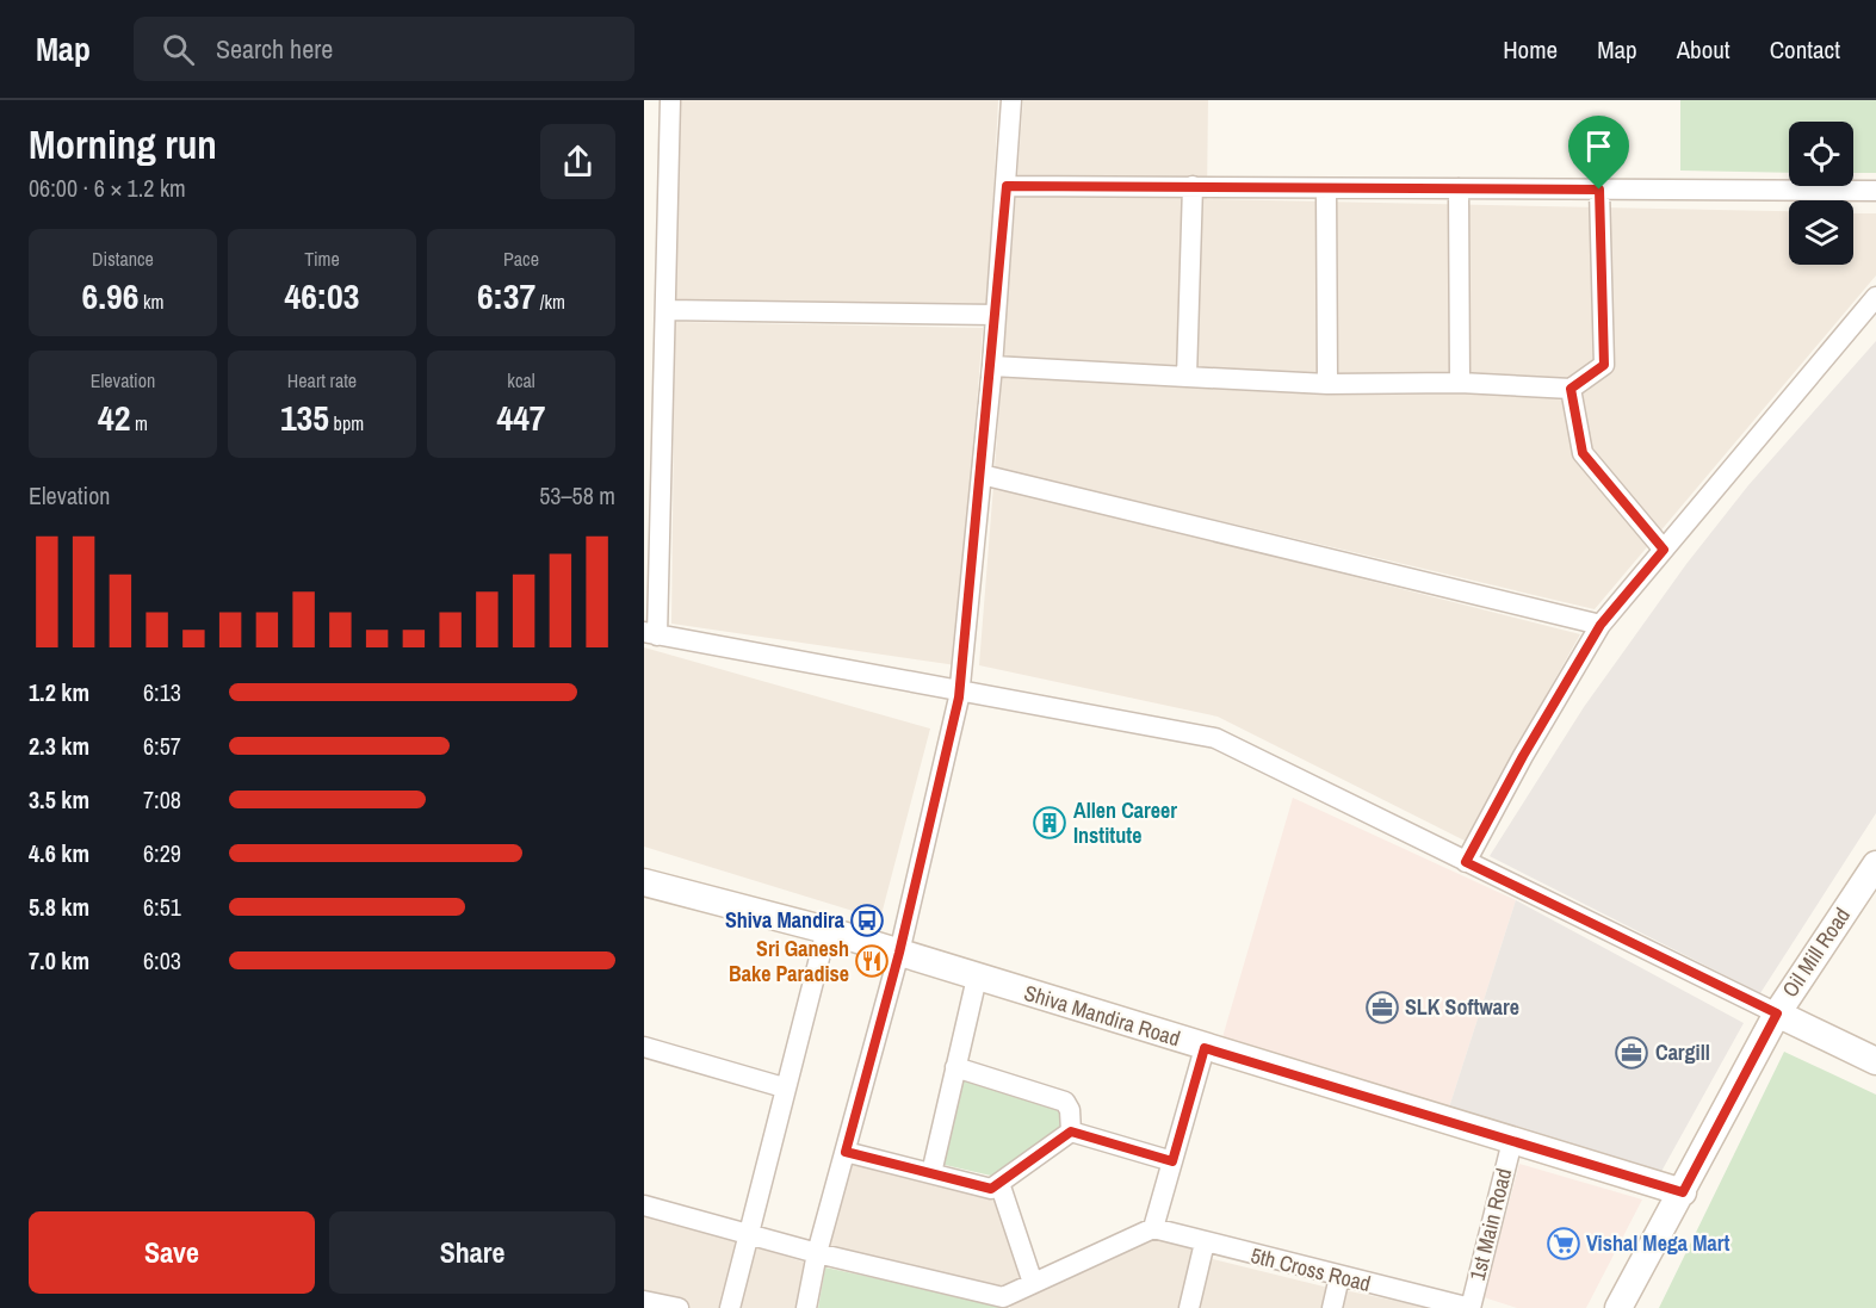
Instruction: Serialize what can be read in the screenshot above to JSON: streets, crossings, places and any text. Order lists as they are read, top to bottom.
{
  "streets": {
    "street": [
      "Oil Mill Road",
      "Shiva Mandira Road",
      "1st Main Road",
      "5th Cross Road"
    ]
  },
  "crossings": [
    ["Oil Mill Road", "Shiva Mandira Road"],
    ["Shiva Mandira Road", "1st Main Road"],
    ["1st Main Road", "5th Cross Road"]
  ],
  "places": {
    "building": ["Allen Career Institute"],
    "bus stop": ["Shiva Mandira"],
    "restaurant": ["Sri Ganesh Bake Paradise"],
    "office": ["SLK Software", "Cargill"],
    "supermarket": ["Vishal Mega Mart"]
  },
  "page": {
    "header": "Map",
    "search": "Search here",
    "nav": [
      "Home",
      "Map",
      "About",
      "Contact"
    ],
    "heading": ["Morning run", "06:00 · 6 × 1.2 km"],
    "stats": [
      ["Distance", "6.96 km"],
      ["Time", "46:03"],
      ["Pace", "6:37 /km"],
      ["Elevation", "42 m"],
      ["Heart rate", "135 bpm"],
      ["kcal", "447"]
    ],
    "chart": ["Elevation", "53–58 m"],
    "list": [
      {
        "name": "1.2 km",
        "note": "6:13"
      },
      {
        "name": "2.3 km",
        "note": "6:57"
      },
      {
        "name": "3.5 km",
        "note": "7:08"
      },
      {
        "name": "4.6 km",
        "note": "6:29"
      },
      {
        "name": "5.8 km",
        "note": "6:51"
      },
      {
        "name": "7.0 km",
        "note": "6:03"
      }
    ],
    "buttons": ["Save", "Share"]
  }
}
